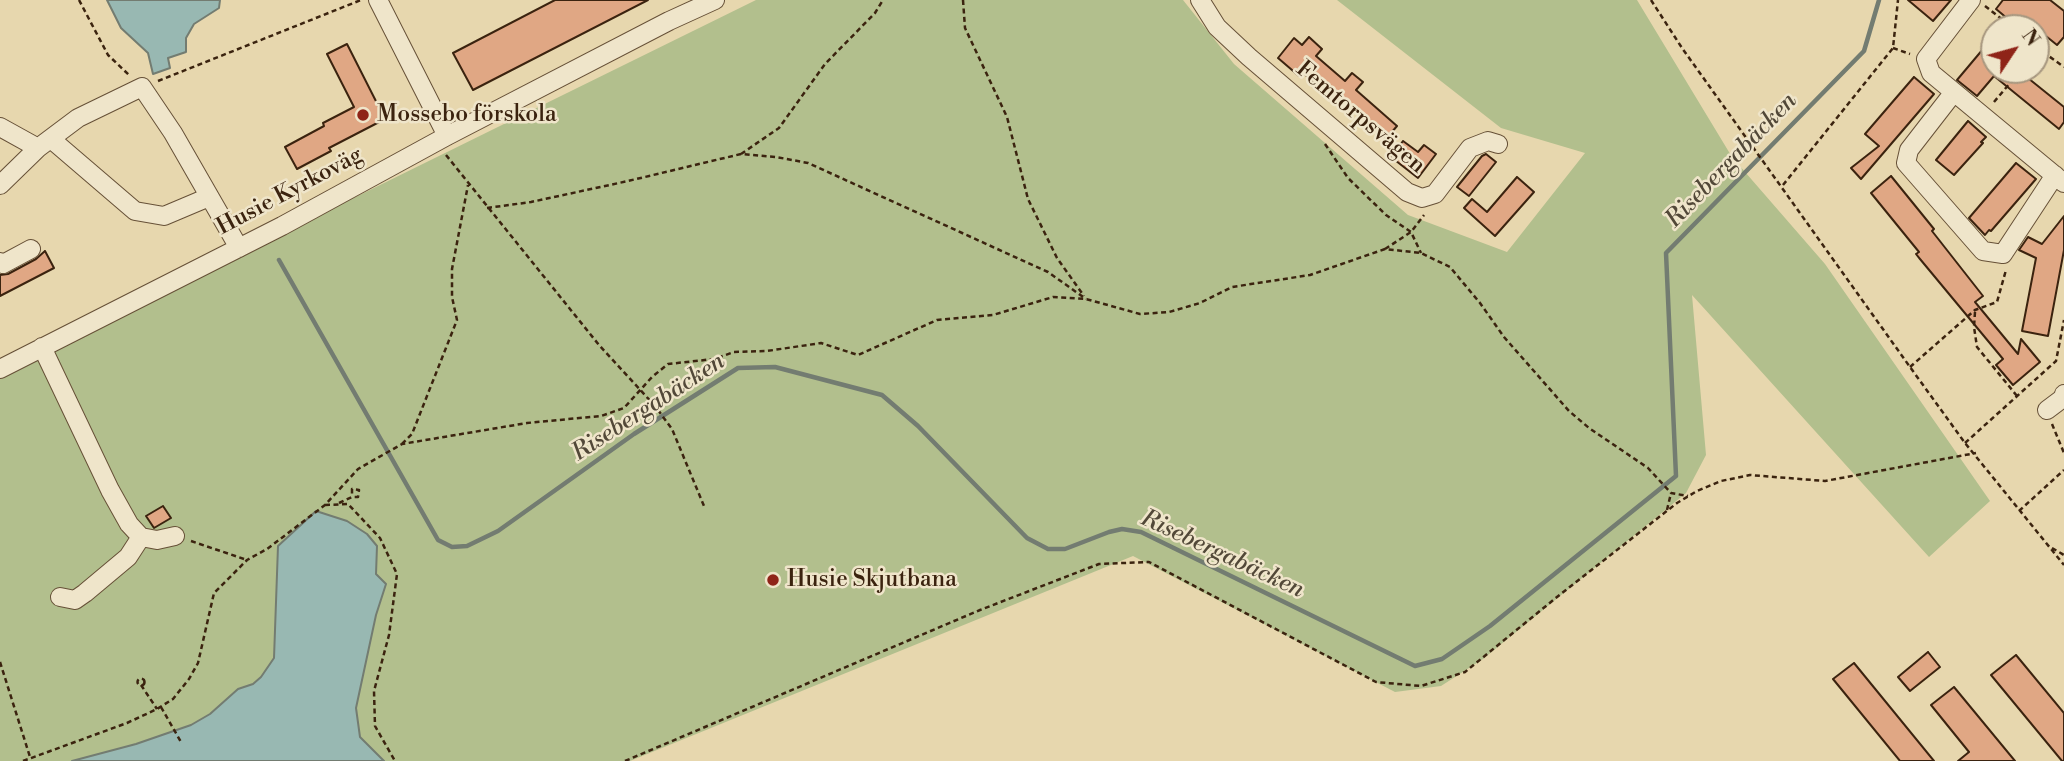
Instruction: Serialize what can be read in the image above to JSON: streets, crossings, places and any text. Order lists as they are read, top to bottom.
{
  "streets": {
    "street": ["Femtorpsvägen", "Husie Kyrkoväg"]
  },
  "water": ["Risebergabäcken"],
  "places": ["Mossebo förskola", "Husie Skjutbana"],
  "north": "top right"
}
